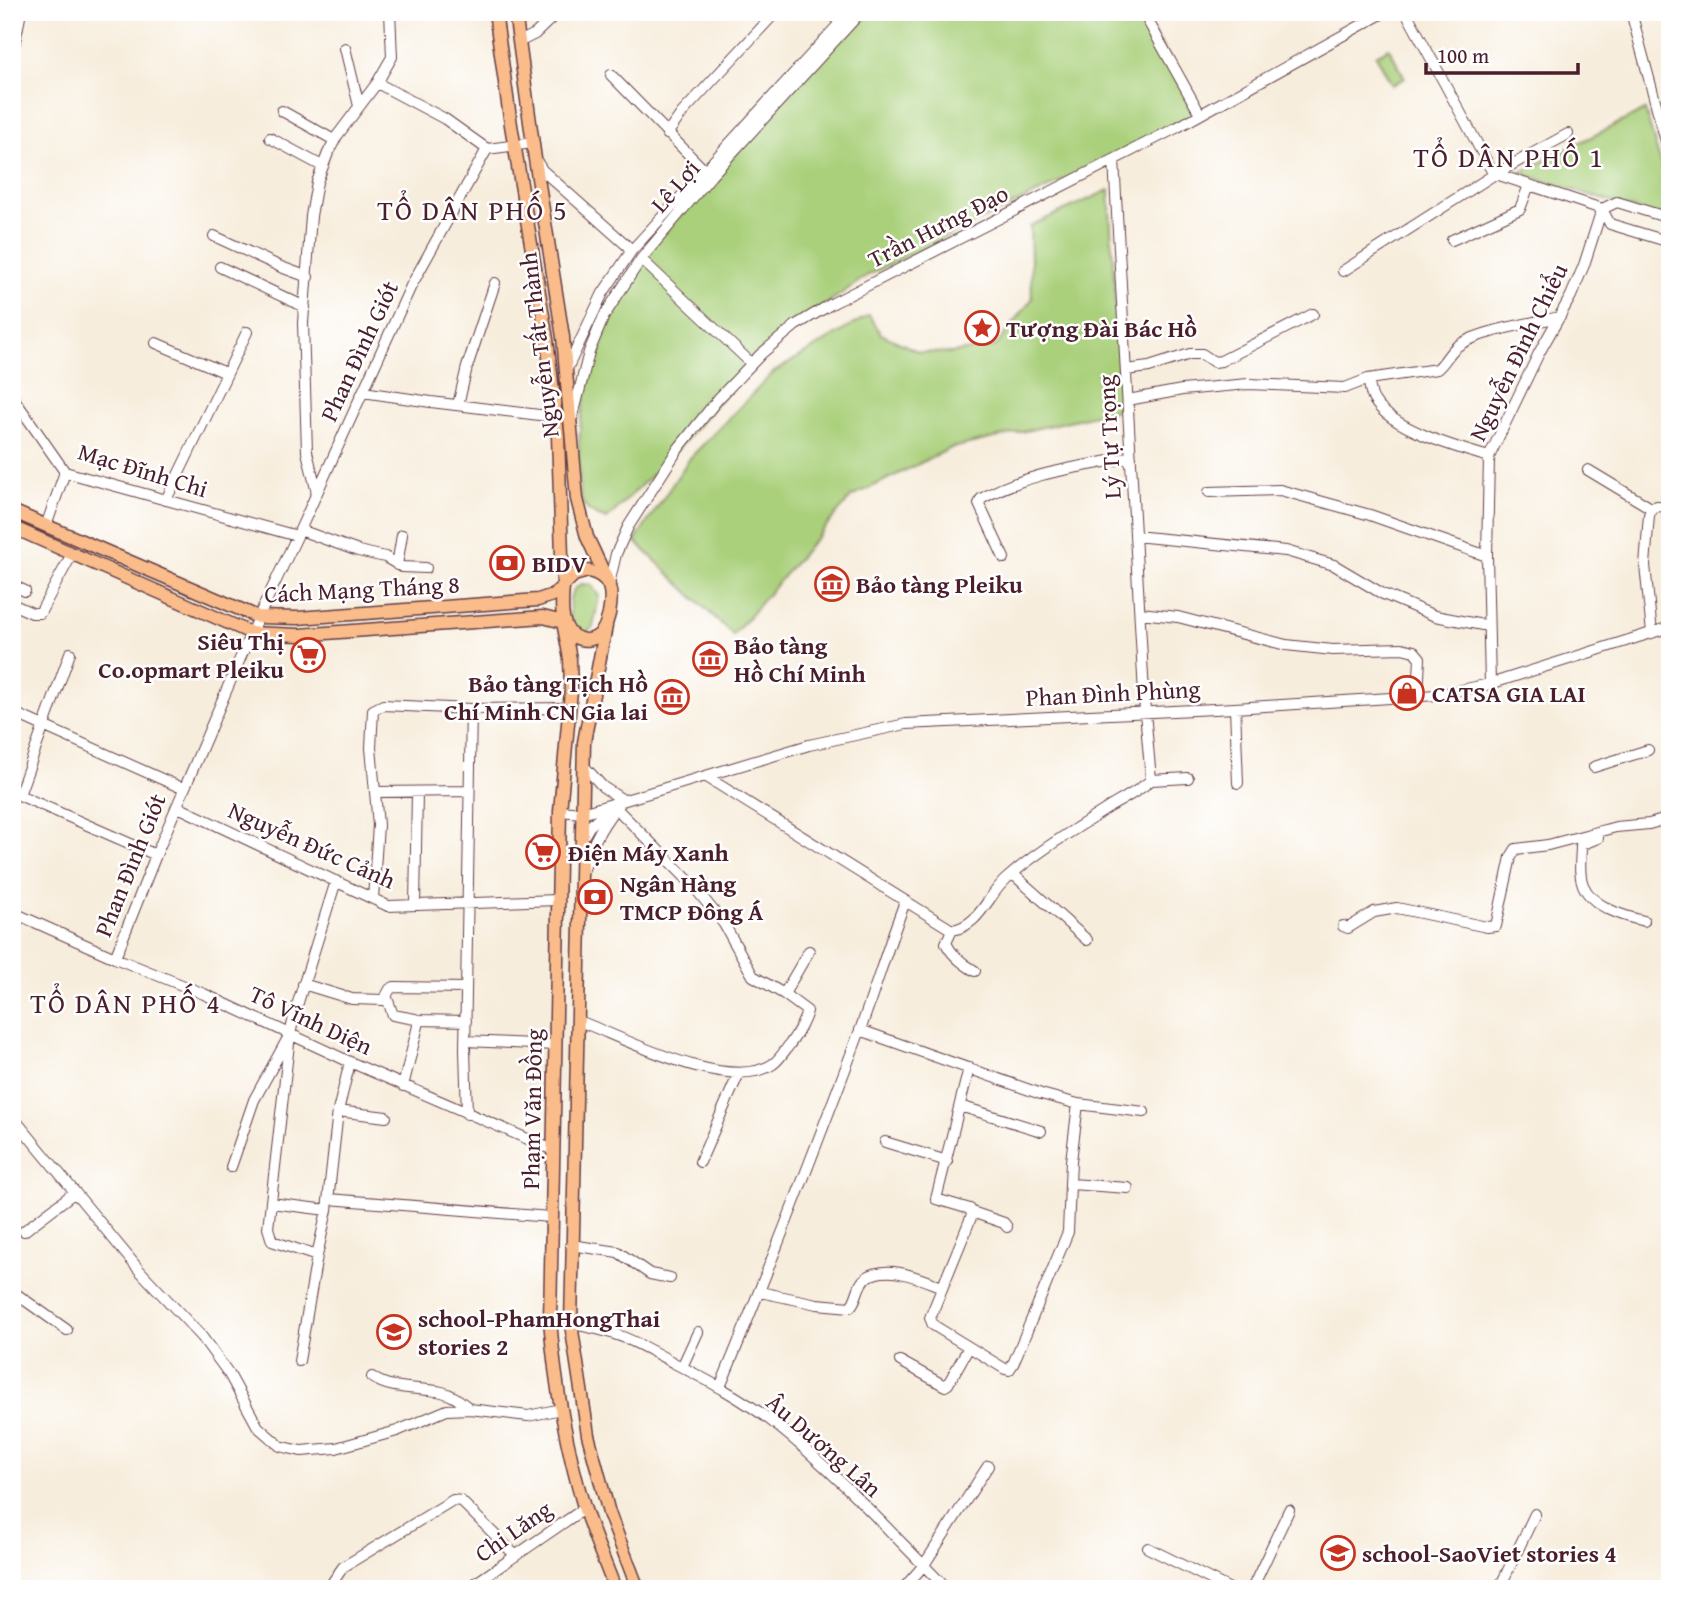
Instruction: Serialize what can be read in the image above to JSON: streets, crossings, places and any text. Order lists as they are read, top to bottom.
{
  "streets": {
    "main road": ["Nguyễn Tất Thành", "Cách Mạng Tháng 8", "Phạm Văn Đồng"],
    "street": [
      "Lê Lợi",
      "Trần Hưng Đạo",
      "Phan Đình Giót",
      "Nguyễn Đình Chiểu",
      "Lý Tự Trọng",
      "Mạc Đĩnh Chi",
      "Phan Đình Phùng",
      "Nguyễn Đức Cảnh",
      "Tô Vĩnh Diện",
      "Âu Dương Lân",
      "Chi Lăng"
    ]
  },
  "crossings": [
    ["Lê Lợi", "Nguyễn Tất Thành"],
    ["Trần Hưng Đạo", "Nguyễn Tất Thành"],
    ["Trần Hưng Đạo", "Lý Tự Trọng"],
    ["Trần Hưng Đạo", "Cách Mạng Tháng 8"],
    ["Trần Hưng Đạo", "Phạm Văn Đồng"],
    ["Nguyễn Tất Thành", "Cách Mạng Tháng 8"],
    ["Nguyễn Tất Thành", "Phạm Văn Đồng"],
    ["Phan Đình Giót", "Mạc Đĩnh Chi"],
    ["Phan Đình Giót", "Cách Mạng Tháng 8"],
    ["Phan Đình Giót", "Nguyễn Đức Cảnh"],
    ["Phan Đình Giót", "Tô Vĩnh Diện"],
    ["Nguyễn Đình Chiểu", "Phan Đình Phùng"],
    ["Lý Tự Trọng", "Phan Đình Phùng"],
    ["Cách Mạng Tháng 8", "Phạm Văn Đồng"],
    ["Phan Đình Phùng", "Phạm Văn Đồng"],
    ["Nguyễn Đức Cảnh", "Phạm Văn Đồng"],
    ["Tô Vĩnh Diện", "Phạm Văn Đồng"],
    ["Phạm Văn Đồng", "Âu Dương Lân"],
    ["Phạm Văn Đồng", "Chi Lăng"]
  ],
  "districts": ["TỔ DÂN PHỐ 1", "TỔ DÂN PHỐ 5", "TỔ DÂN PHỐ 4"],
  "places": {
    "place": ["Tượng Đài Bác Hồ"],
    "bank": ["BIDV", "Ngân Hàng TMCP Đông Á"],
    "museum": ["Bảo tàng Pleiku", "Bảo tàng Hồ Chí Minh", "Bảo tàng Tịch Hồ Chí Minh CN Gia lai"],
    "supermarket": ["Siêu Thị Co.opmart Pleiku", "Điện Máy Xanh"],
    "shop": ["CATSA GIA LAI"],
    "school or university": ["school-PhamHongThai stories 2", "school-SaoViet stories 4"]
  },
  "scale_bar": "100 m"
}
